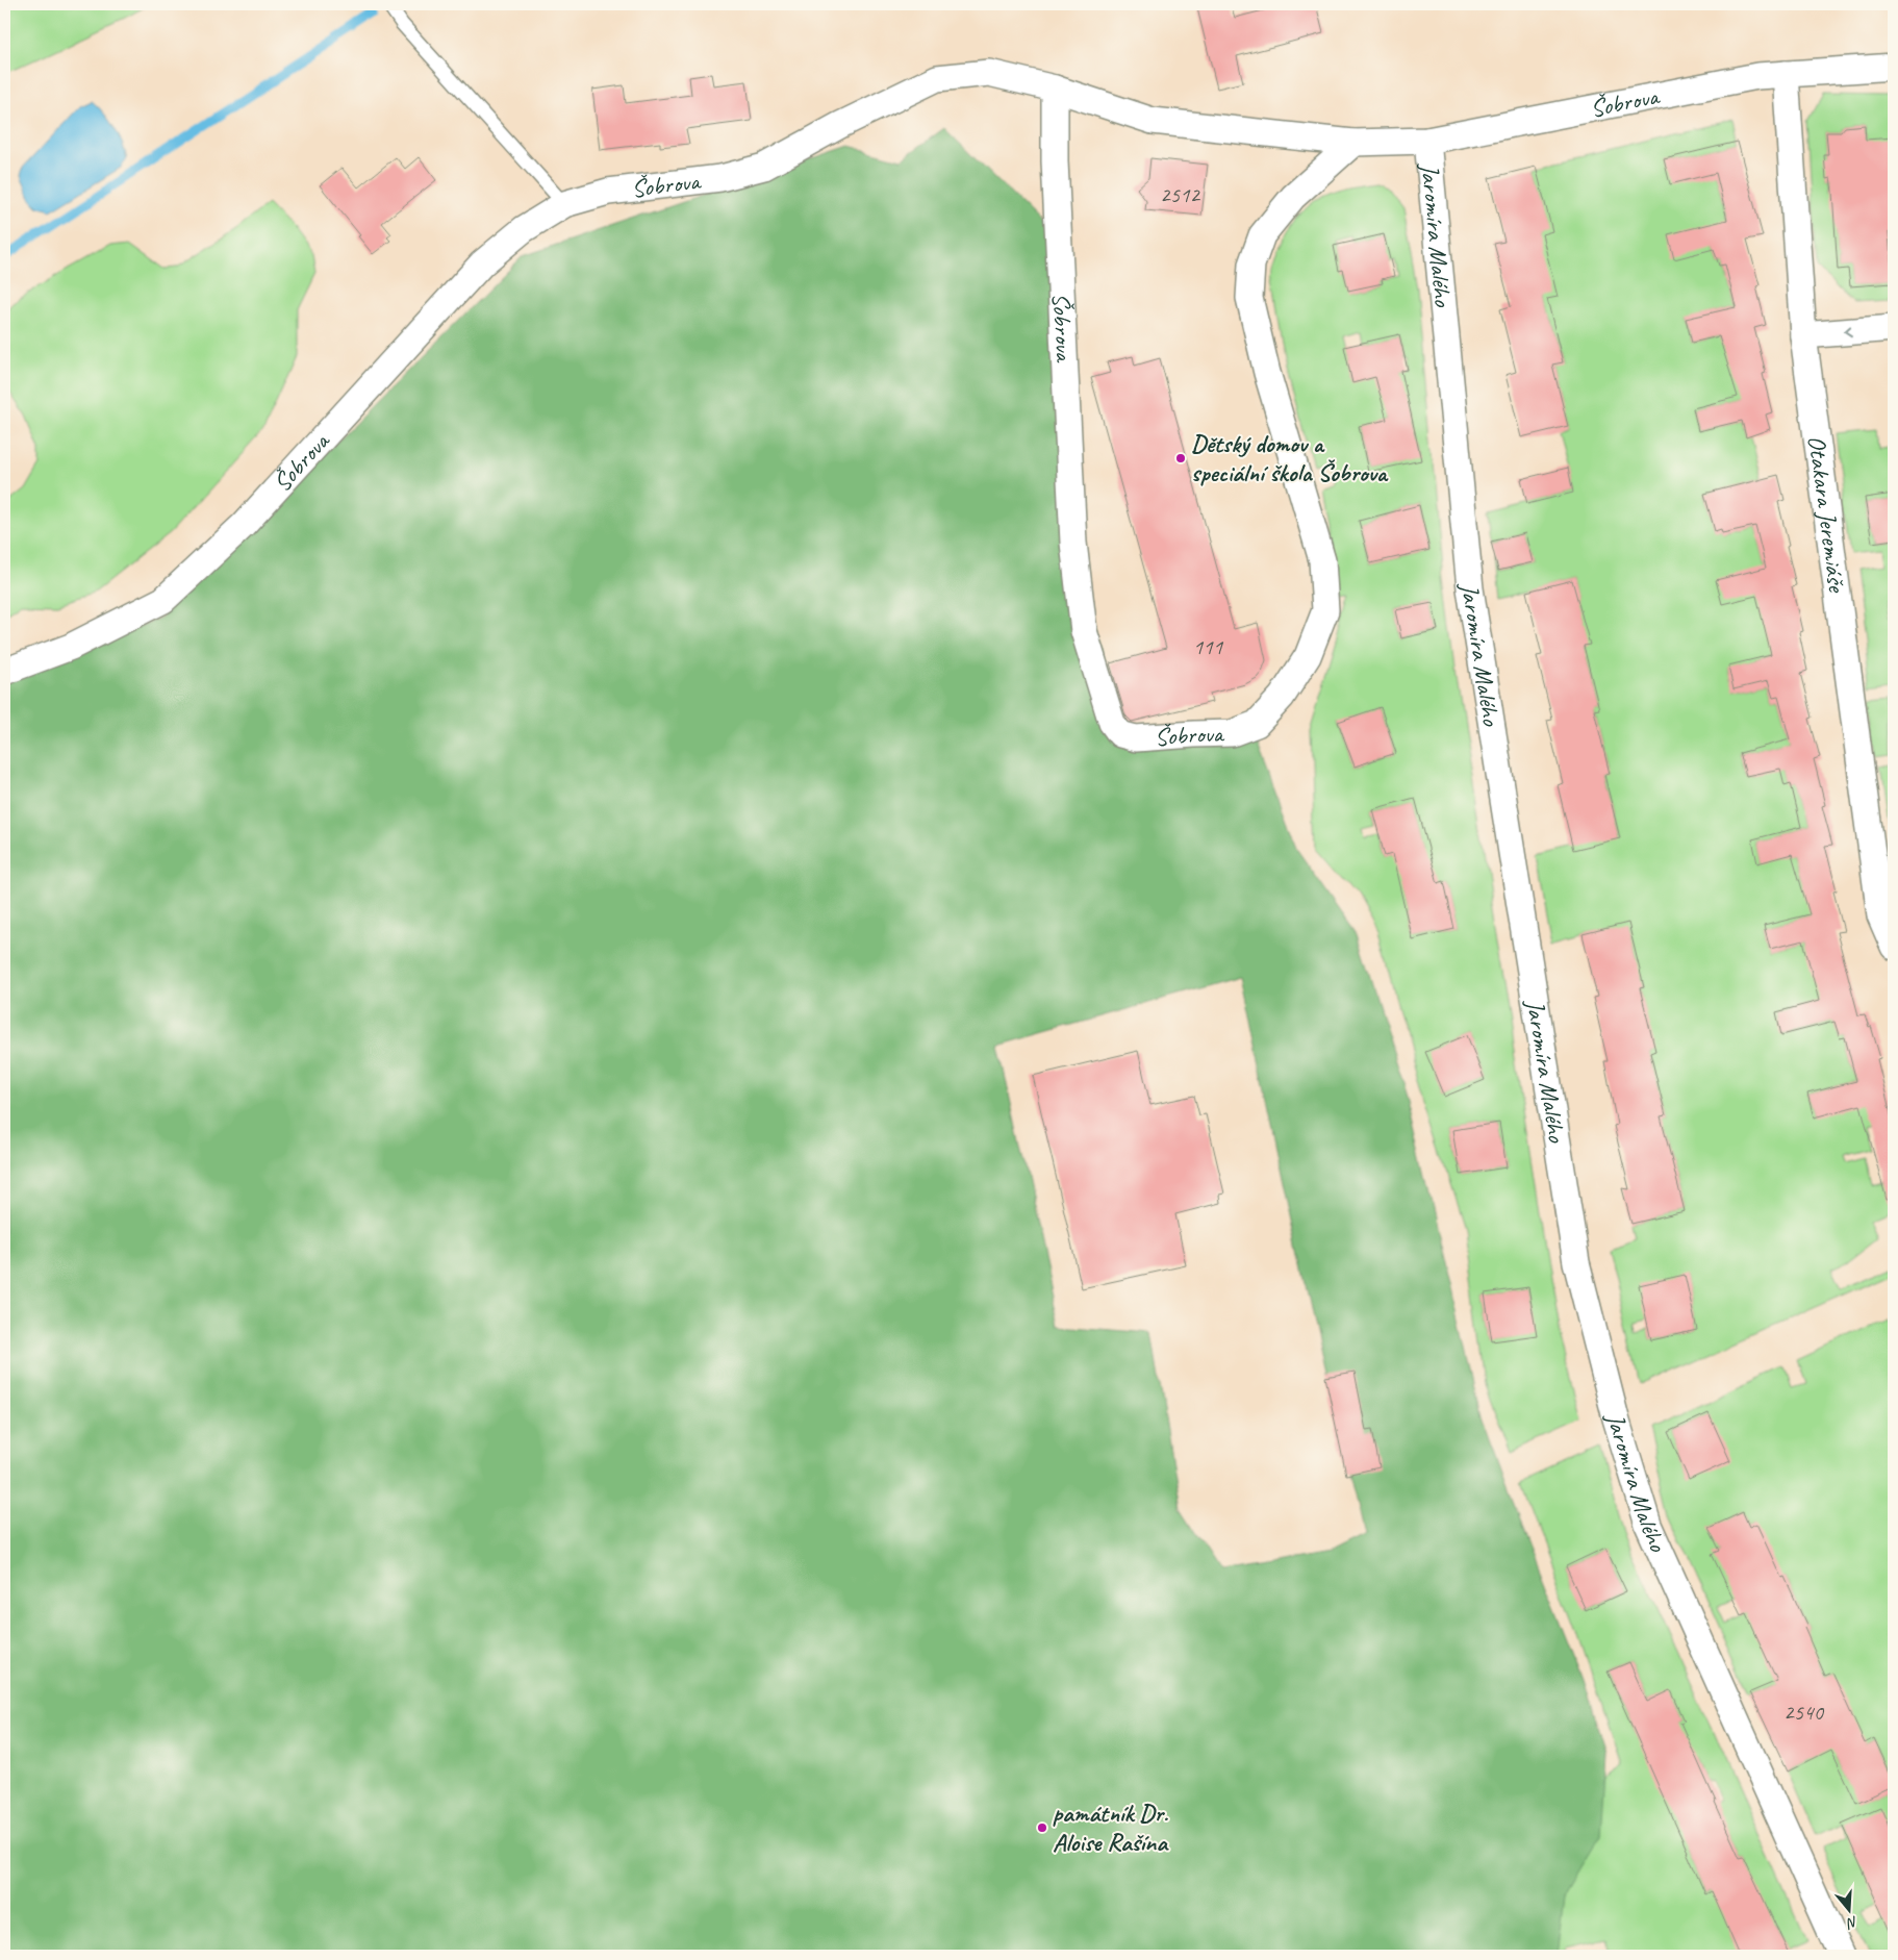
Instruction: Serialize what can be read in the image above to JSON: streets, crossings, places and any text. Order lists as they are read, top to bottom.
{
  "streets": {
    "street": ["Šobrova", "Jaromíra Malého", "Otakara Jeremiáše"]
  },
  "crossings": [
    ["Šobrova", "Jaromíra Malého"],
    ["Šobrova", "Otakara Jeremiáše"]
  ],
  "places": ["Dětský domov a speciální škola Šobrova", "památník Dr. Aloise Rašína"],
  "house_numbers": ["2512", "111", "2540"],
  "north": "bottom"
}
